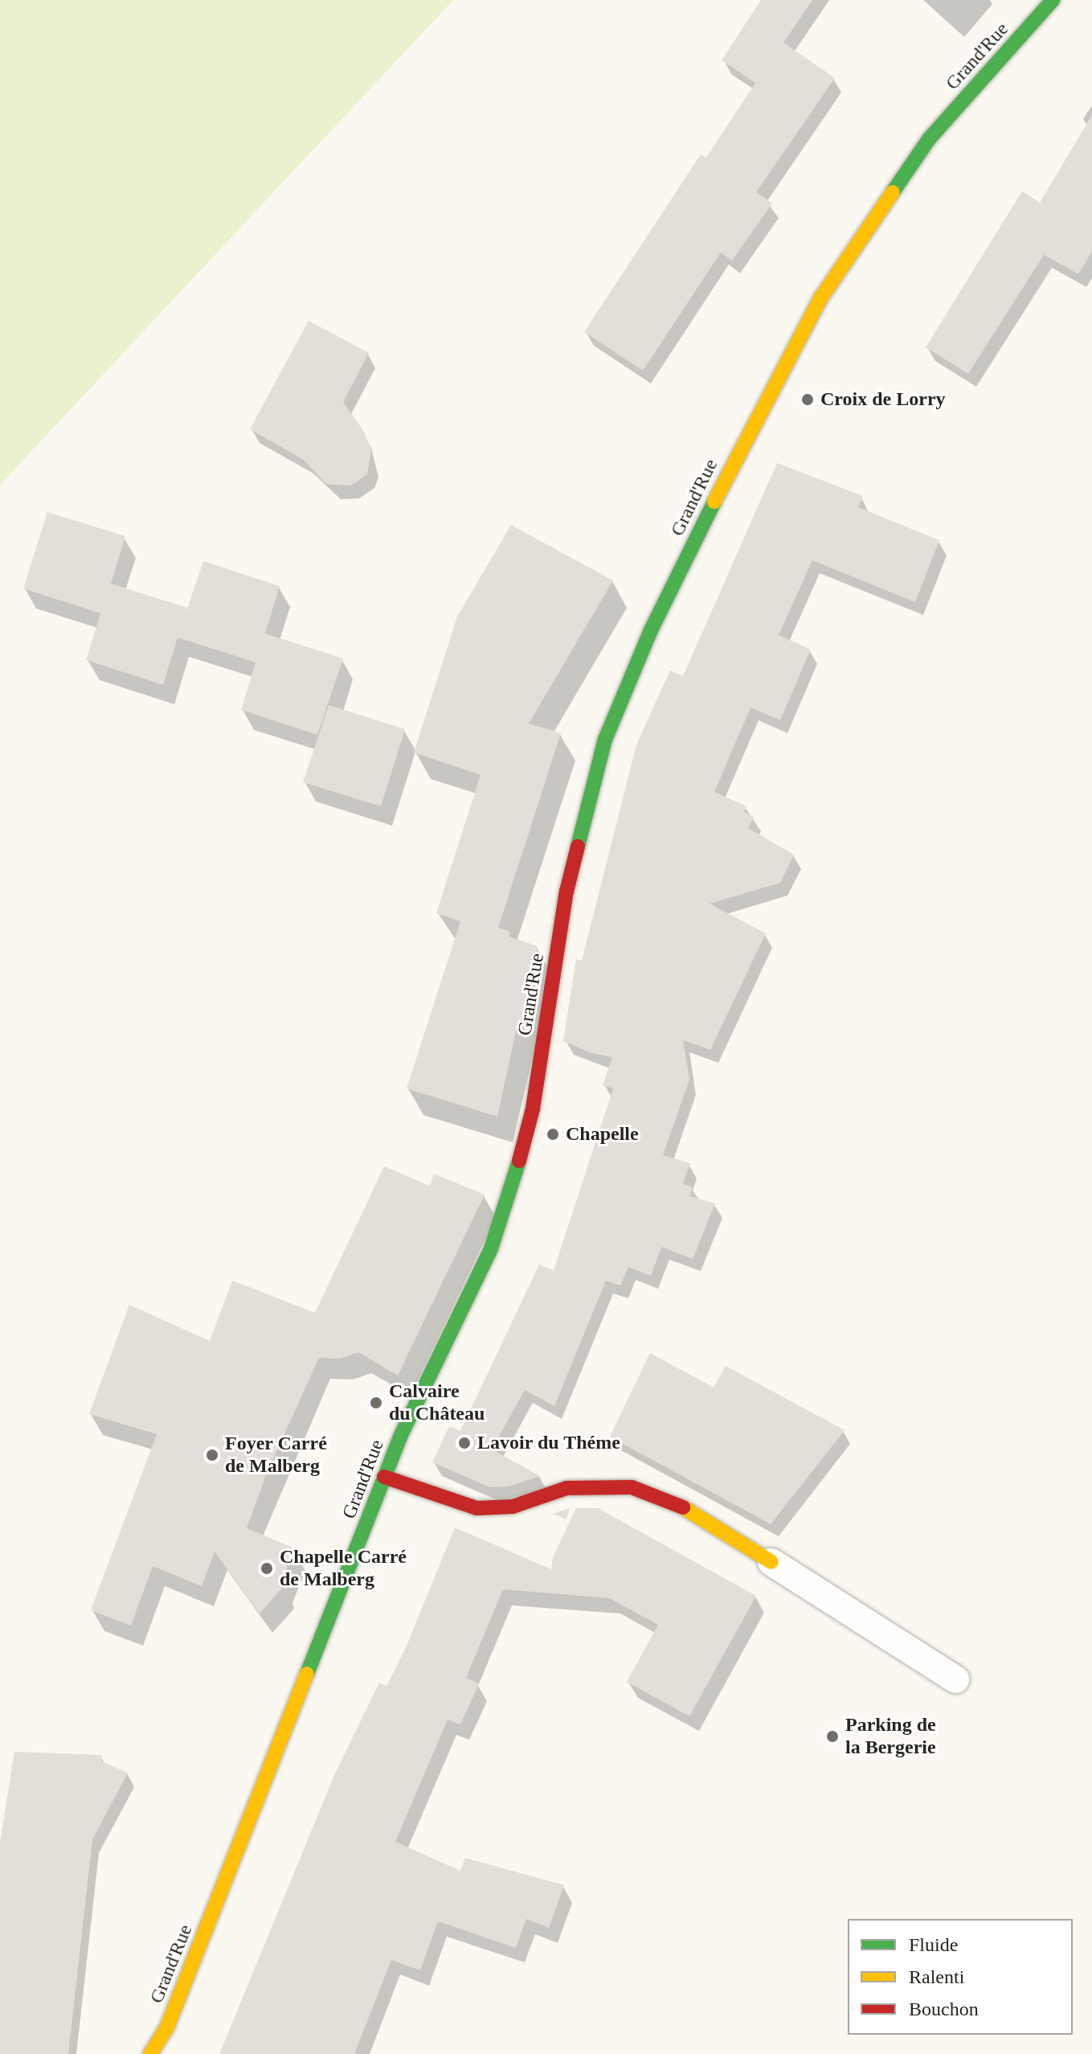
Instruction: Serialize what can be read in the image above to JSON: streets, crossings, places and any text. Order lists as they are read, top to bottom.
{
  "streets": {
    "street": ["Grand'Rue"]
  },
  "places": [
    "Croix de Lorry",
    "Chapelle",
    "Calvaire du Château",
    "Lavoir du Théme",
    "Foyer Carré de Malberg",
    "Chapelle Carré de Malberg",
    "Parking de la Bergerie"
  ],
  "legend": ["Fluide", "Ralenti", "Bouchon"]
}
